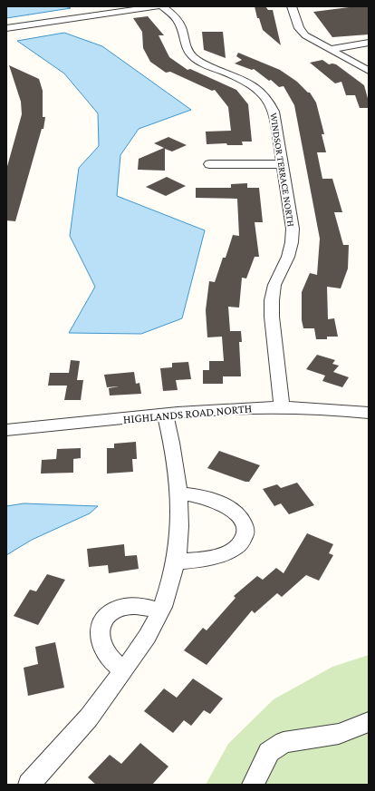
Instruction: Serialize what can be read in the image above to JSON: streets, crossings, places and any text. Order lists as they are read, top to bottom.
{
  "streets": {
    "street": ["WINDSOR TERRACE NORTH", "HIGHLANDS ROAD NORTH"]
  },
  "crossings": [
    ["WINDSOR TERRACE NORTH", "HIGHLANDS ROAD NORTH"]
  ]
}
